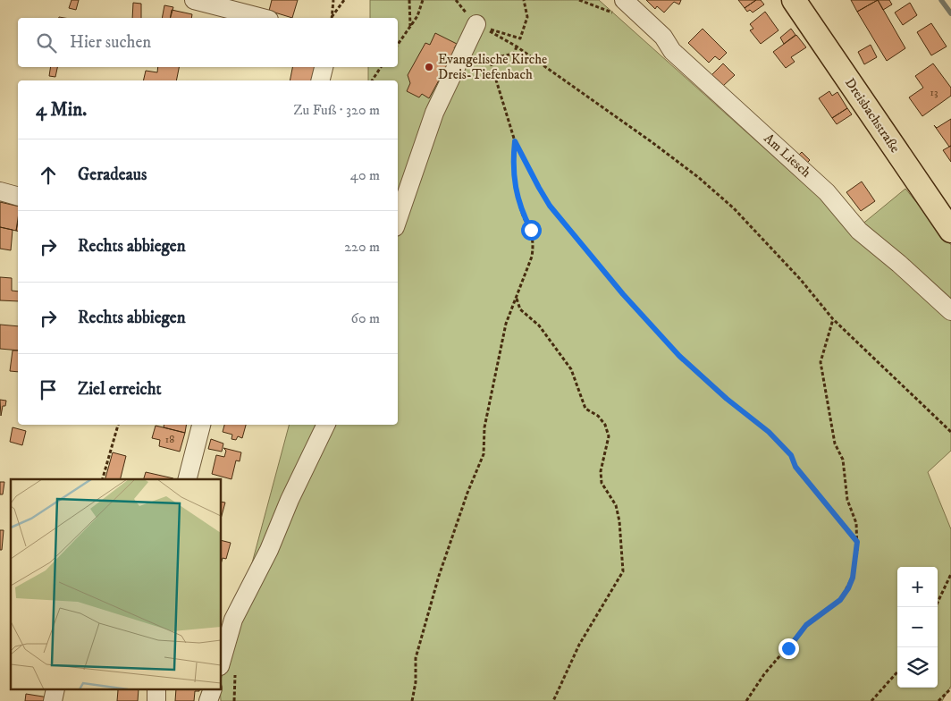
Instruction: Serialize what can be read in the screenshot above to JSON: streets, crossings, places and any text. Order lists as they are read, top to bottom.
{
  "streets": {
    "main road": ["Dreisbachstraße"],
    "street": ["Am Liesch"]
  },
  "places": ["Evangelische Kirche Dreis-Tiefenbach"],
  "house_numbers": ["13", "18"],
  "page": {
    "search": "Hier suchen",
    "heading": ["4 Min.", "Zu Fuß · 320 m"],
    "list": [
      ["Geradeaus", "40 m"],
      ["Rechts abbiegen", "220 m"],
      ["Rechts abbiegen", "60 m"],
      "Ziel erreicht"
    ],
    "map_buttons": ["+", "−"]
  }
}
